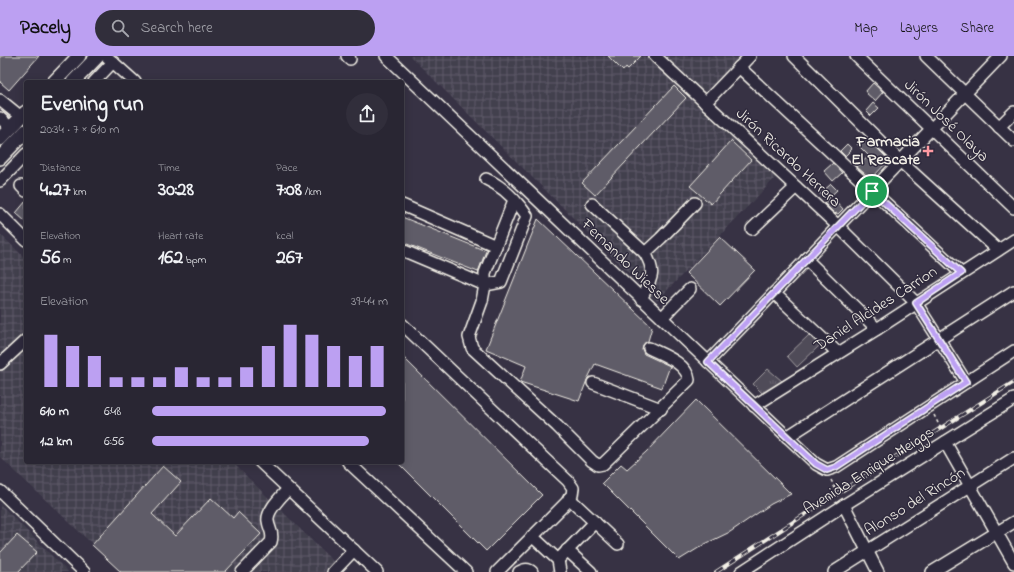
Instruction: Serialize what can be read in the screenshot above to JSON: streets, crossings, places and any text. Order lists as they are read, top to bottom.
{
  "streets": {
    "street": [
      "Jirón José Olaya",
      "Jirón Ricardo Herrera",
      "Fernando Wiesse",
      "Daniel Alcides Carrion",
      "Avenida Enrique Meiggs",
      "Alonso del Rincón"
    ]
  },
  "crossings": [
    ["Jirón Ricardo Herrera", "Daniel Alcides Carrion"],
    ["Fernando Wiesse", "Daniel Alcides Carrion"]
  ],
  "places": {
    "health": ["Farmacia El Rescate"]
  },
  "page": {
    "header": "Pacely",
    "search": "Search here",
    "nav": ["Map", "Layers", "Share"],
    "heading": ["Evening run", "20:34 · 7 × 610 m"],
    "stats": [
      ["Distance", "4.27 km"],
      ["Time", "30:28"],
      ["Pace", "7:08 /km"],
      ["Elevation", "56 m"],
      ["Heart rate", "162 bpm"],
      ["kcal", "267"]
    ],
    "chart": ["Elevation", "39–44 m"],
    "list": [
      {
        "name": "610 m",
        "note": "6:48"
      },
      {
        "name": "1.2 km",
        "note": "6:56"
      }
    ]
  }
}
